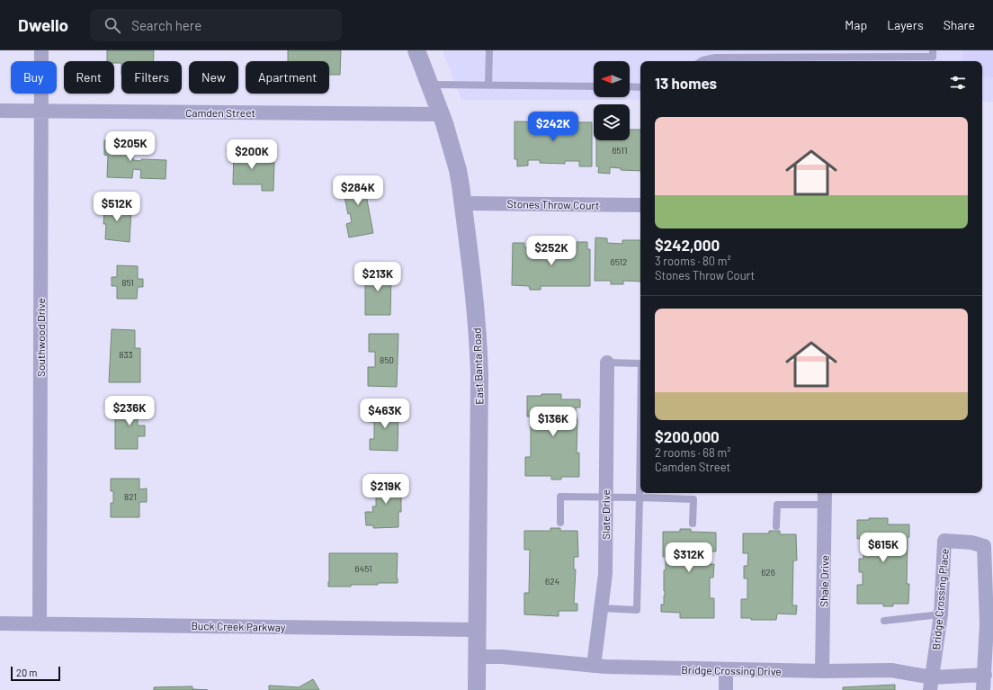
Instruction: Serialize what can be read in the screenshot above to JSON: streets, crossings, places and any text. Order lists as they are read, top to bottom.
{
  "streets": {
    "street": [
      "Camden Street",
      "Stones Throw Court",
      "Southwood Drive",
      "East Banta Road",
      "Slate Drive",
      "Shale Drive",
      "Bridge Crossing Place",
      "Buck Creek Parkway",
      "Bridge Crossing Drive"
    ]
  },
  "crossings": [
    ["Camden Street", "Southwood Drive"],
    ["Camden Street", "East Banta Road"],
    ["Stones Throw Court", "East Banta Road"],
    ["Southwood Drive", "Buck Creek Parkway"],
    ["East Banta Road", "Buck Creek Parkway"],
    ["East Banta Road", "Bridge Crossing Drive"],
    ["Slate Drive", "Bridge Crossing Drive"],
    ["Shale Drive", "Bridge Crossing Drive"],
    ["Bridge Crossing Place", "Bridge Crossing Drive"]
  ],
  "house_numbers": [
    "6511",
    "6512",
    "851",
    "833",
    "850",
    "821",
    "6451",
    "626",
    "624"
  ],
  "scale_bar": "20 m",
  "north": "left",
  "page": {
    "header": "Dwello",
    "search": "Search here",
    "nav": ["Map", "Layers", "Share"],
    "chip": [
      "Buy",
      "Rent",
      "Filters",
      "New",
      "Apartment"
    ],
    "heading": "13 homes",
    "list": [
      {
        "name": "$242,000",
        "note": "3 rooms · 80 m² · Stones Throw Court"
      },
      {
        "name": "$200,000",
        "note": "2 rooms · 68 m² · Camden Street"
      }
    ],
    "price": [
      "$242K",
      "$205K",
      "$200K",
      "$284K",
      "$512K",
      "$252K",
      "$213K",
      "$236K",
      "$463K",
      "$136K",
      "$219K",
      "$615K",
      "$312K"
    ],
    "scale": "20 m"
  }
}
